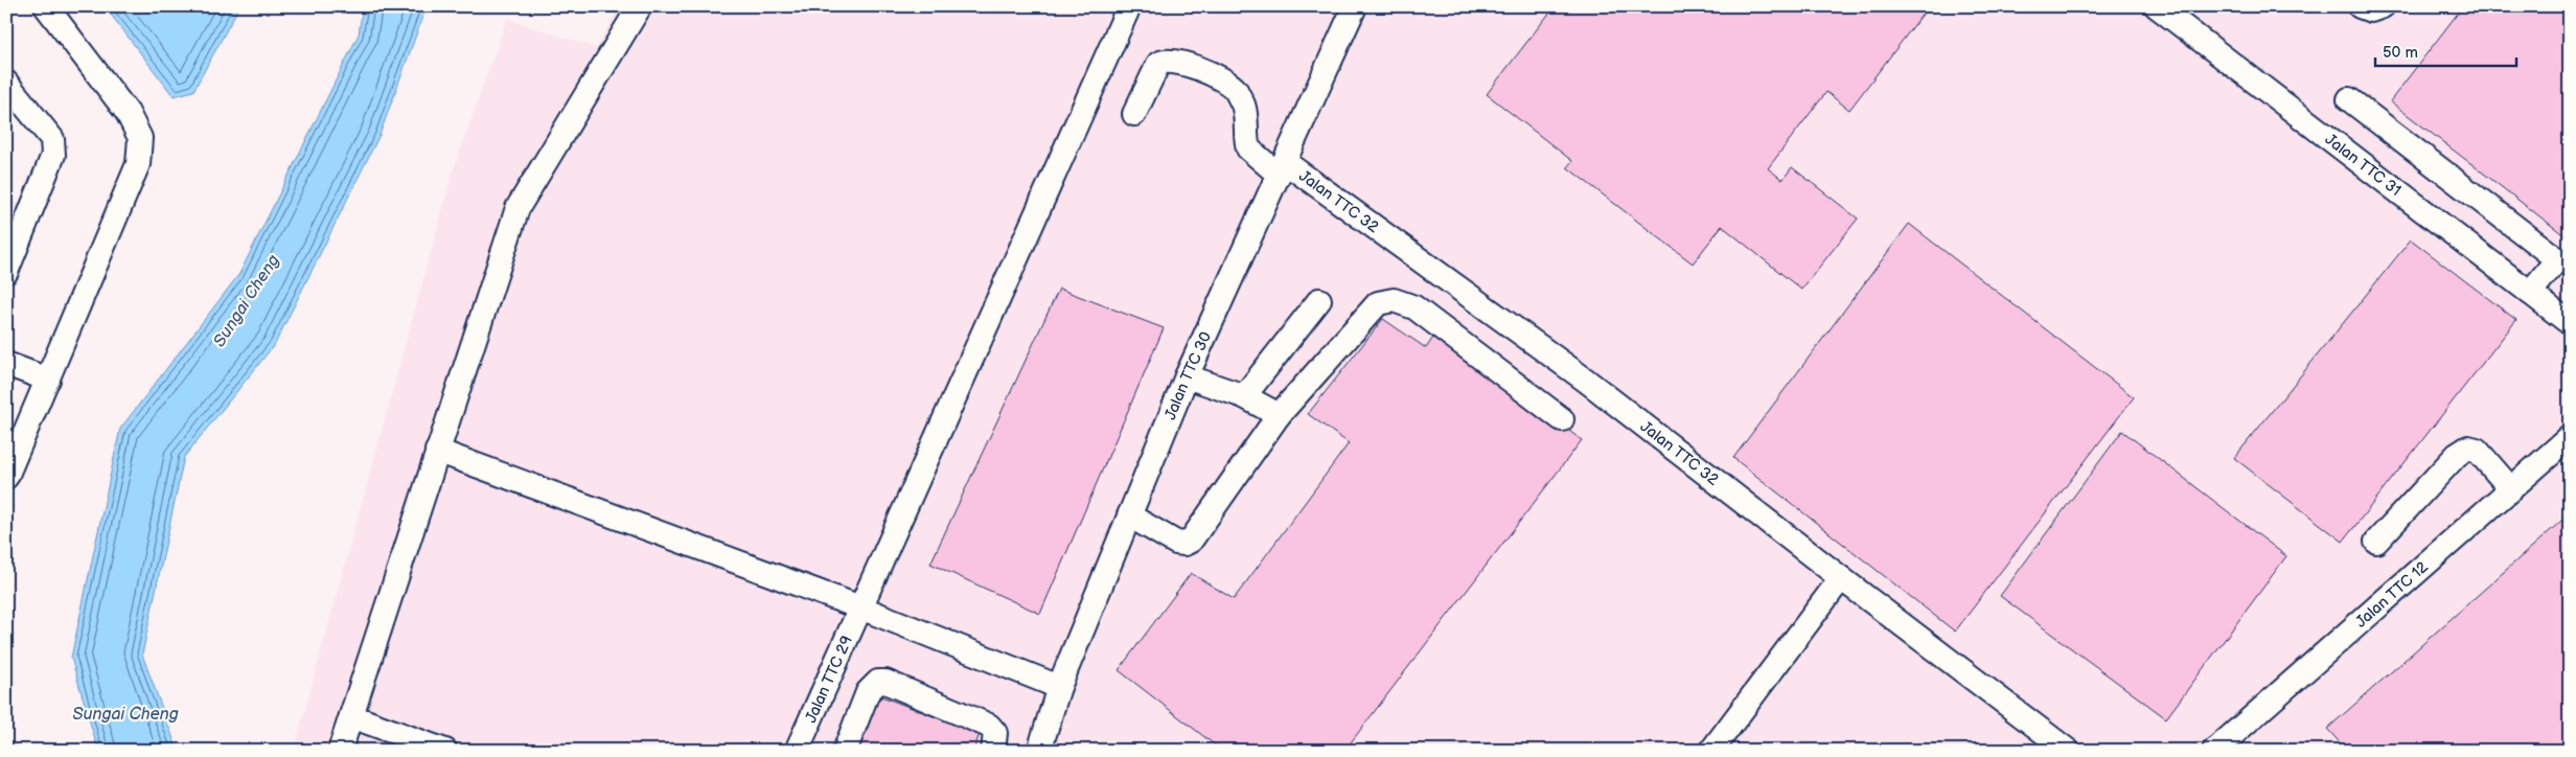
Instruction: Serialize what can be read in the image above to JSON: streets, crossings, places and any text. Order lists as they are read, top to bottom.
{
  "streets": {
    "street": [
      "Jalan TTC 31",
      "Jalan TTC 32",
      "Jalan TTC 30",
      "Jalan TTC 12",
      "Jalan TTC 29"
    ]
  },
  "crossings": [
    ["Jalan TTC 32", "Jalan TTC 30"]
  ],
  "water": ["Sungai Cheng"],
  "scale_bar": "50 m"
}
